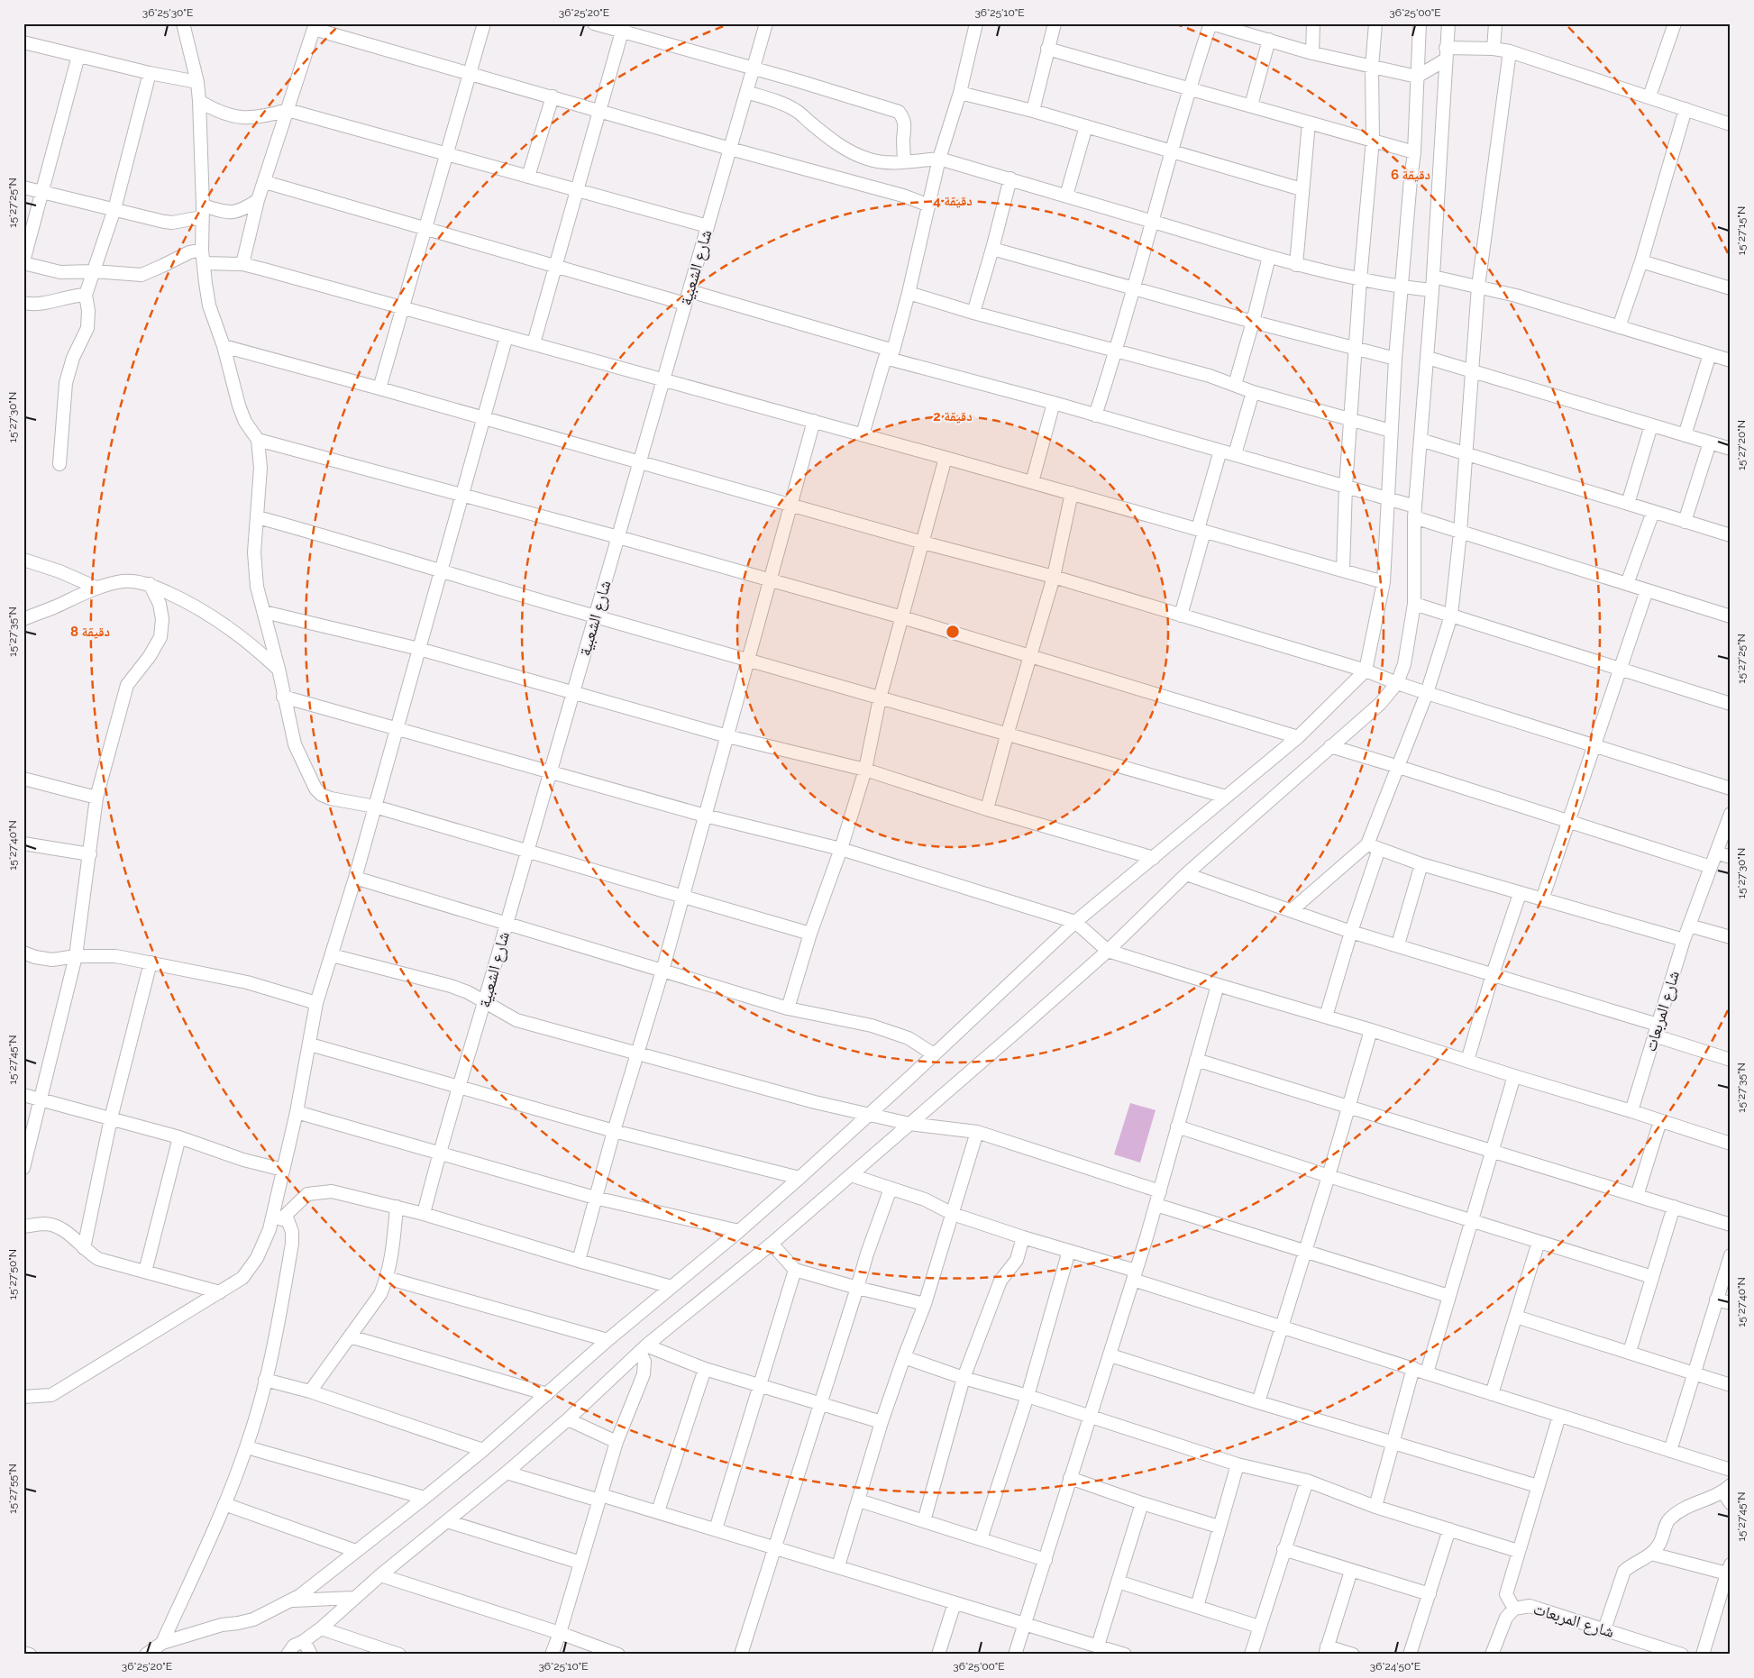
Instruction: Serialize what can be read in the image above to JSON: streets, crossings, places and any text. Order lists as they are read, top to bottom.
{
  "streets": {
    "street": ["شارع الشعبية", "شارع المربعات"]
  },
  "coordinates": [
    "36°25'30\"E",
    "36°25'20\"E",
    "36°25'10\"E",
    "36°25'00\"E",
    "15°27'25\"N",
    "15°27'15\"N",
    "15°27'30\"N",
    "15°27'20\"N",
    "15°27'35\"N",
    "15°27'40\"N",
    "15°27'45\"N",
    "15°27'50\"N",
    "15°27'55\"N",
    "36°24'50\"E"
  ],
  "rings": [
    "6 دقيقة",
    "4 دقيقة",
    "2 دقيقة",
    "8 دقيقة"
  ]
}
